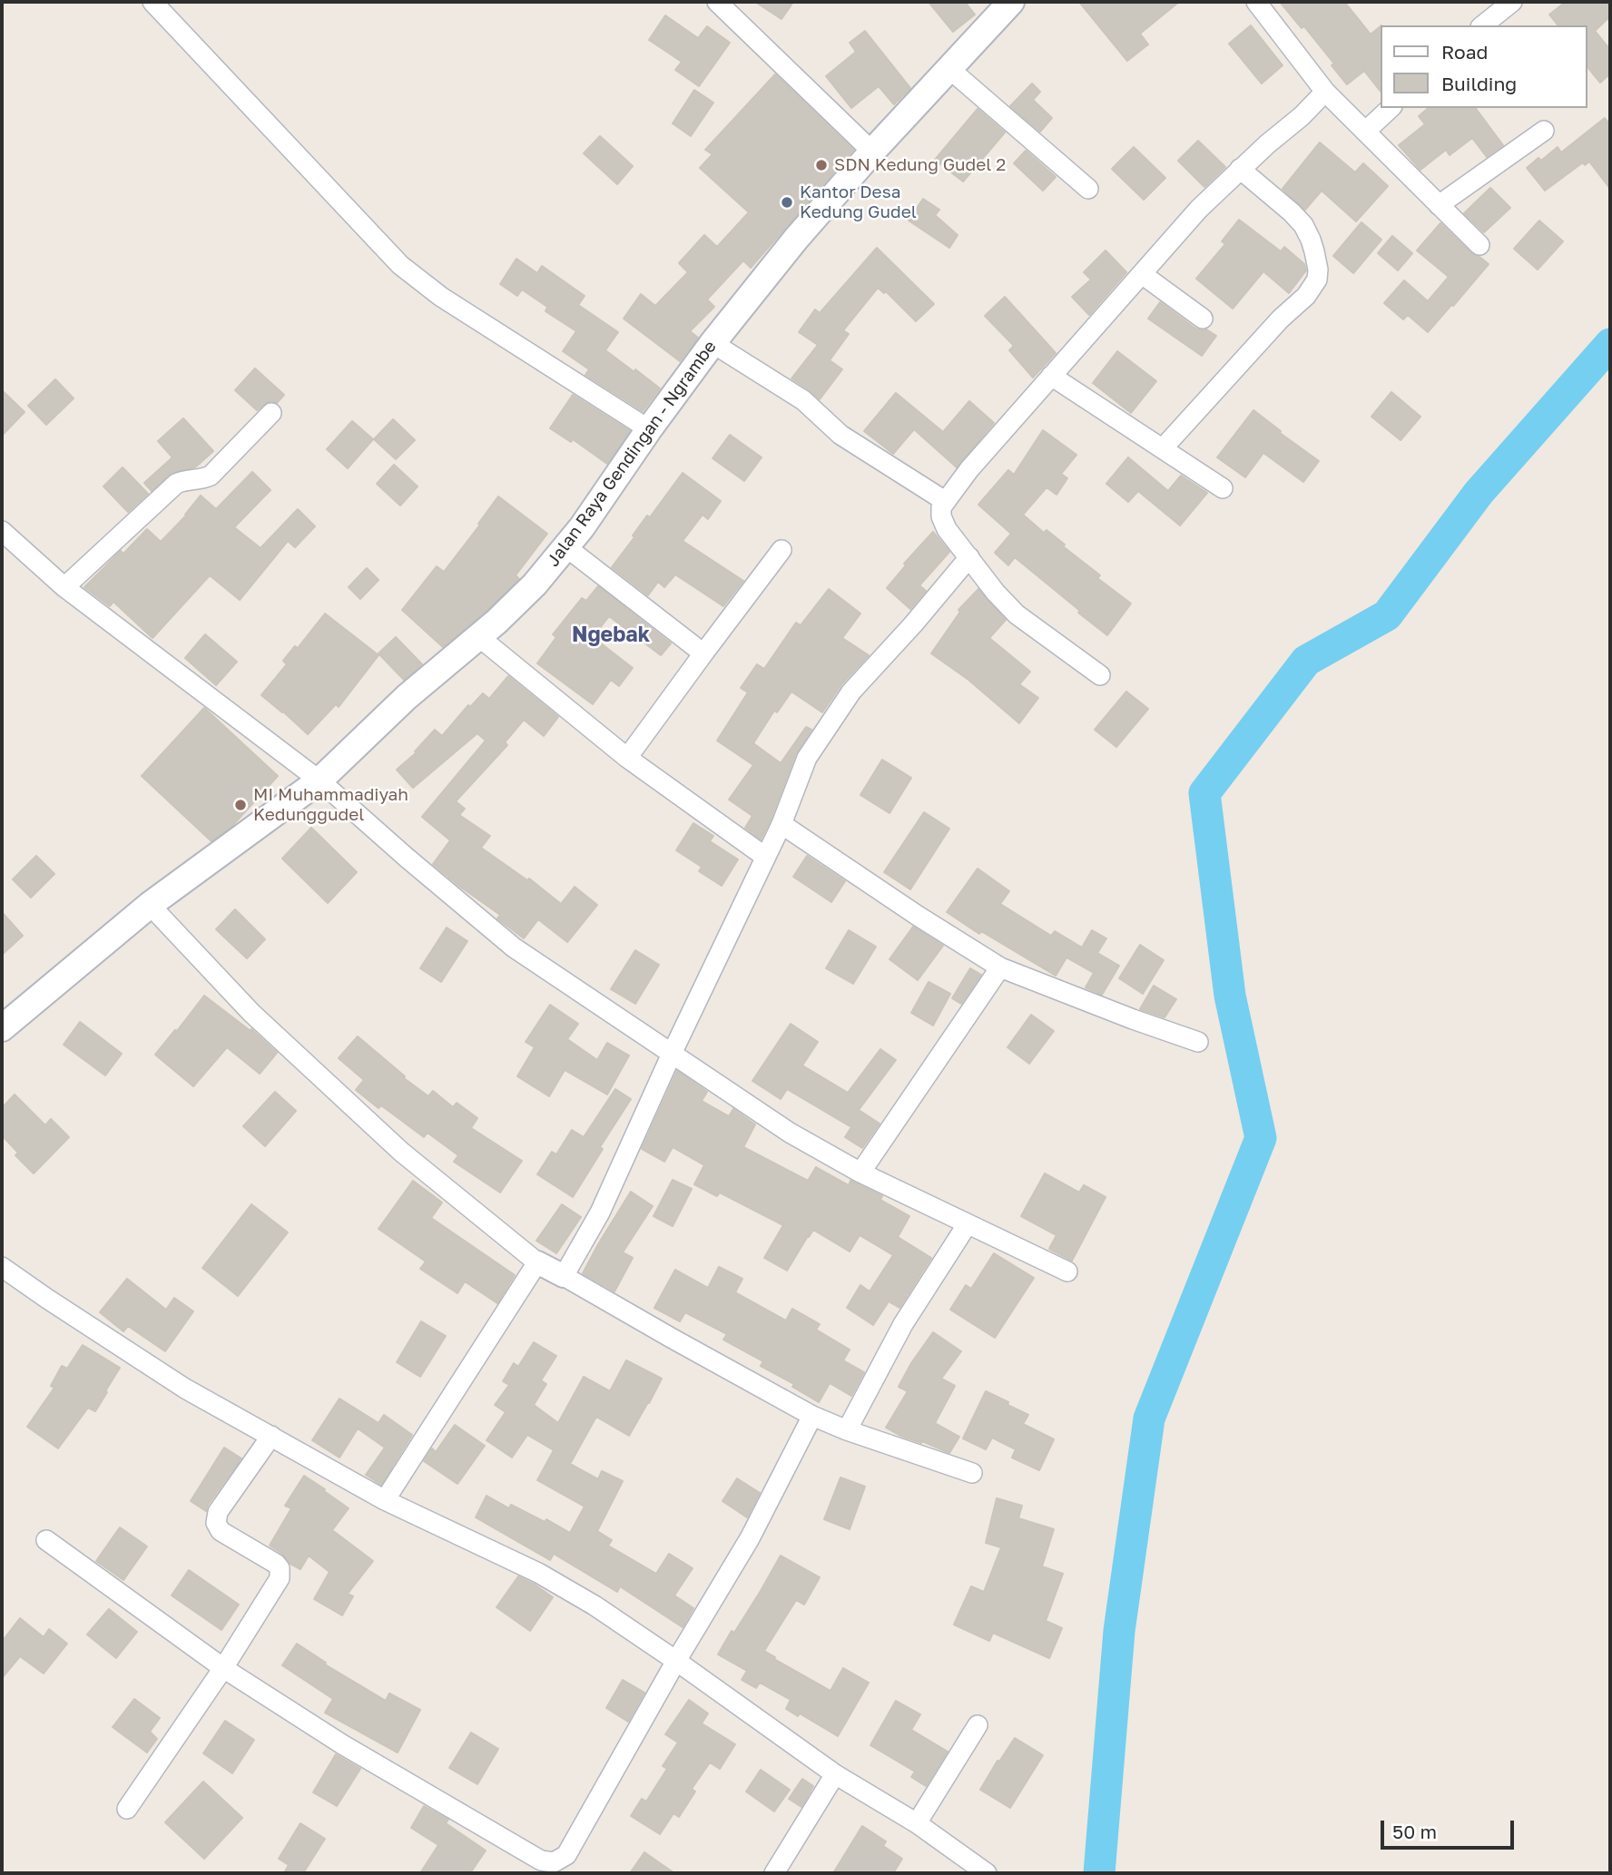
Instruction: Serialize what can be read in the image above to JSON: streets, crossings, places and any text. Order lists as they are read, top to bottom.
{
  "streets": {
    "main road": ["Jalan Raya Gendingan - Ngrambe"]
  },
  "districts": ["Ngebak"],
  "places": ["SDN Kedung Gudel 2", "Kantor Desa Kedung Gudel", "MI Muhammadiyah Kedunggudel"],
  "legend": ["Road", "Building"],
  "scale_bar": "50 m"
}
